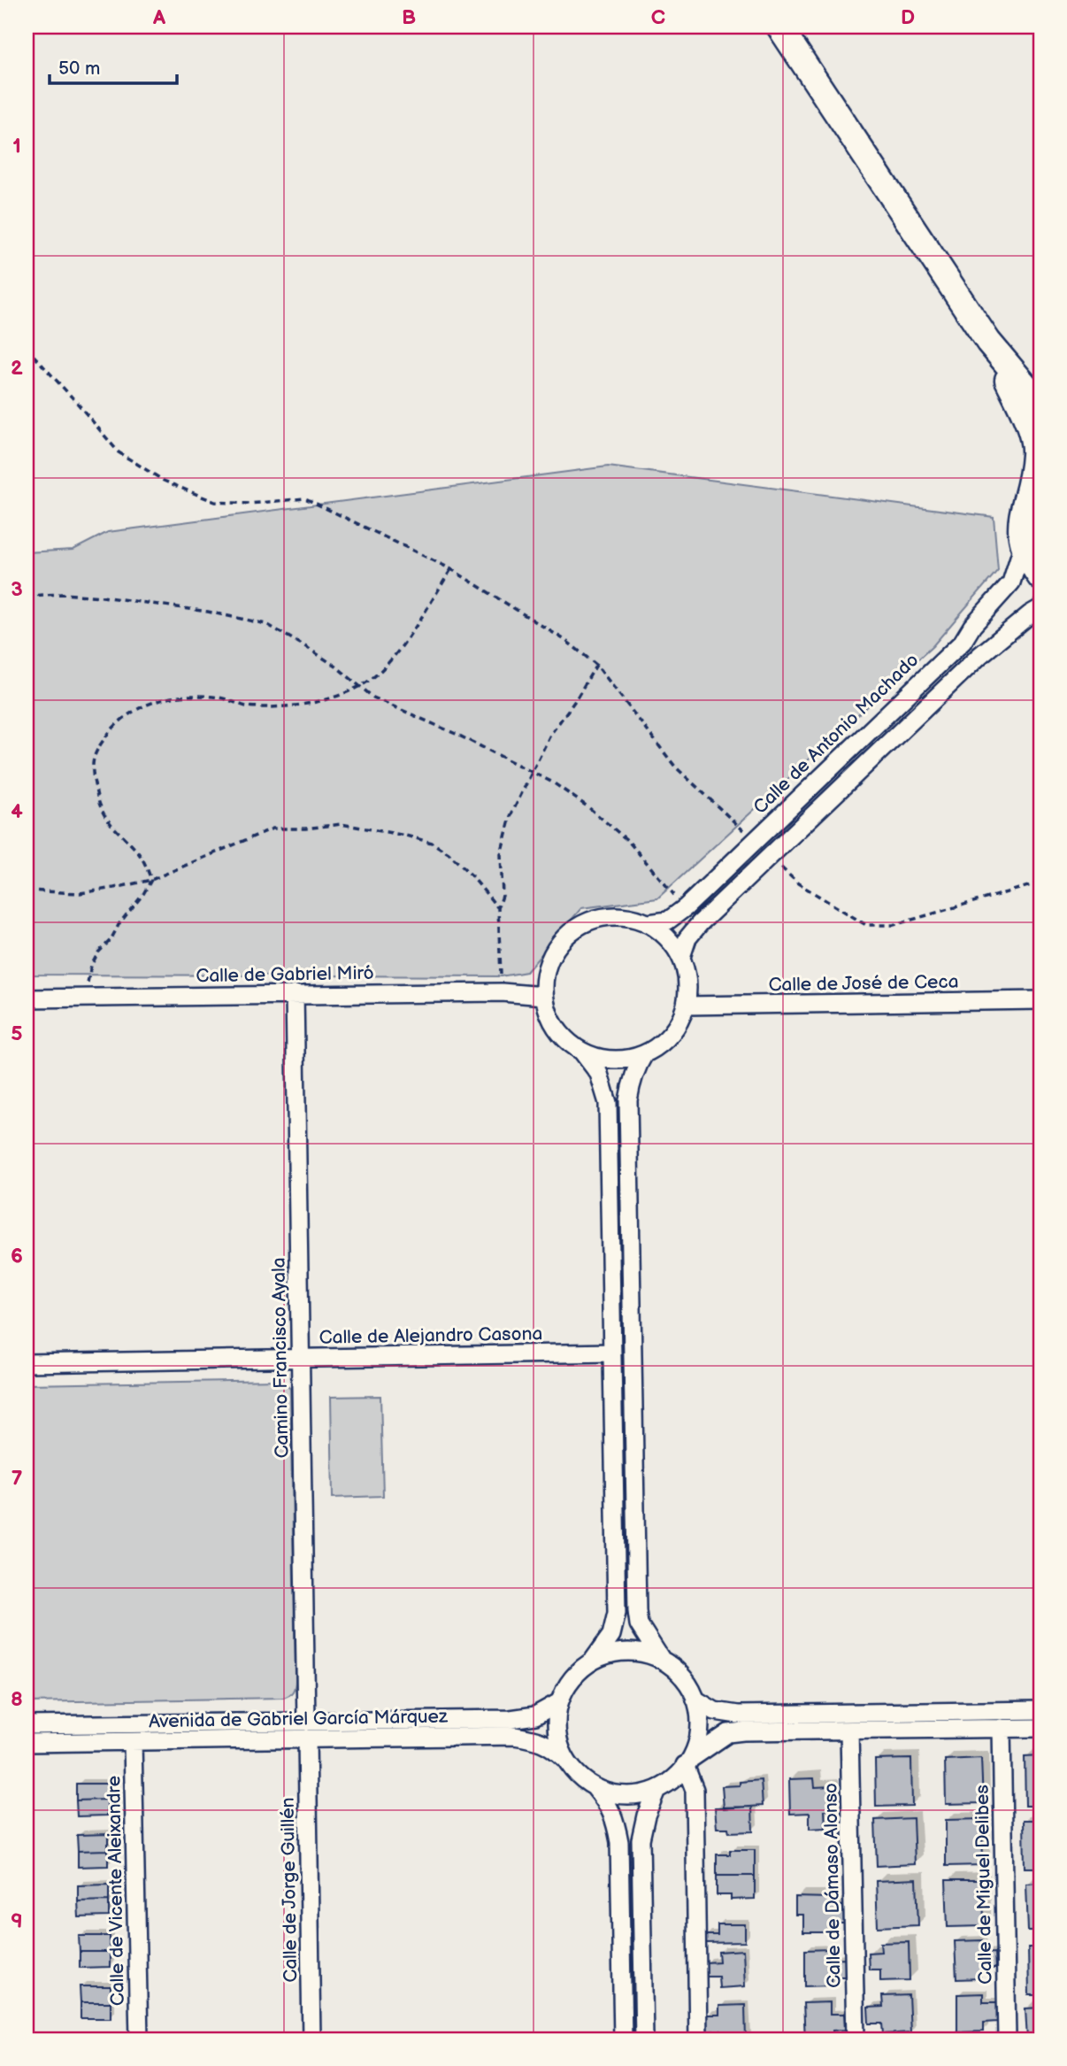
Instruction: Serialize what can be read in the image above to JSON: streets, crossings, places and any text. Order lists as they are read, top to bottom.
{
  "streets": {
    "street": [
      "Calle de Antonio Machado",
      "Calle de Gabriel Miró",
      "Calle de José de Ceca",
      "Calle de Alejandro Casona",
      "Camino Francisco Ayala",
      "Avenida de Gabriel García Márquez",
      "Calle de Miguel Delibes",
      "Calle de Dámaso Alonso",
      "Calle de Jorge Guillén",
      "Calle de Vicente Aleixandre"
    ]
  },
  "crossings": [
    ["Calle de Antonio Machado", "Calle de Gabriel Miró"],
    ["Calle de Antonio Machado", "Calle de José de Ceca"],
    ["Calle de Gabriel Miró", "Calle de José de Ceca"],
    ["Calle de Gabriel Miró", "Camino Francisco Ayala"],
    ["Calle de Alejandro Casona", "Camino Francisco Ayala"],
    ["Camino Francisco Ayala", "Avenida de Gabriel García Márquez"],
    ["Camino Francisco Ayala", "Calle de Jorge Guillén"],
    ["Avenida de Gabriel García Márquez", "Calle de Jorge Guillén"],
    ["Avenida de Gabriel García Márquez", "Calle de Vicente Aleixandre"]
  ],
  "scale_bar": "50 m",
  "grid": {
    "columns": [
      "A",
      "B",
      "C",
      "D"
    ],
    "rows": [
      "1",
      "2",
      "3",
      "4",
      "5",
      "6",
      "7",
      "8",
      "9"
    ]
  }
}
